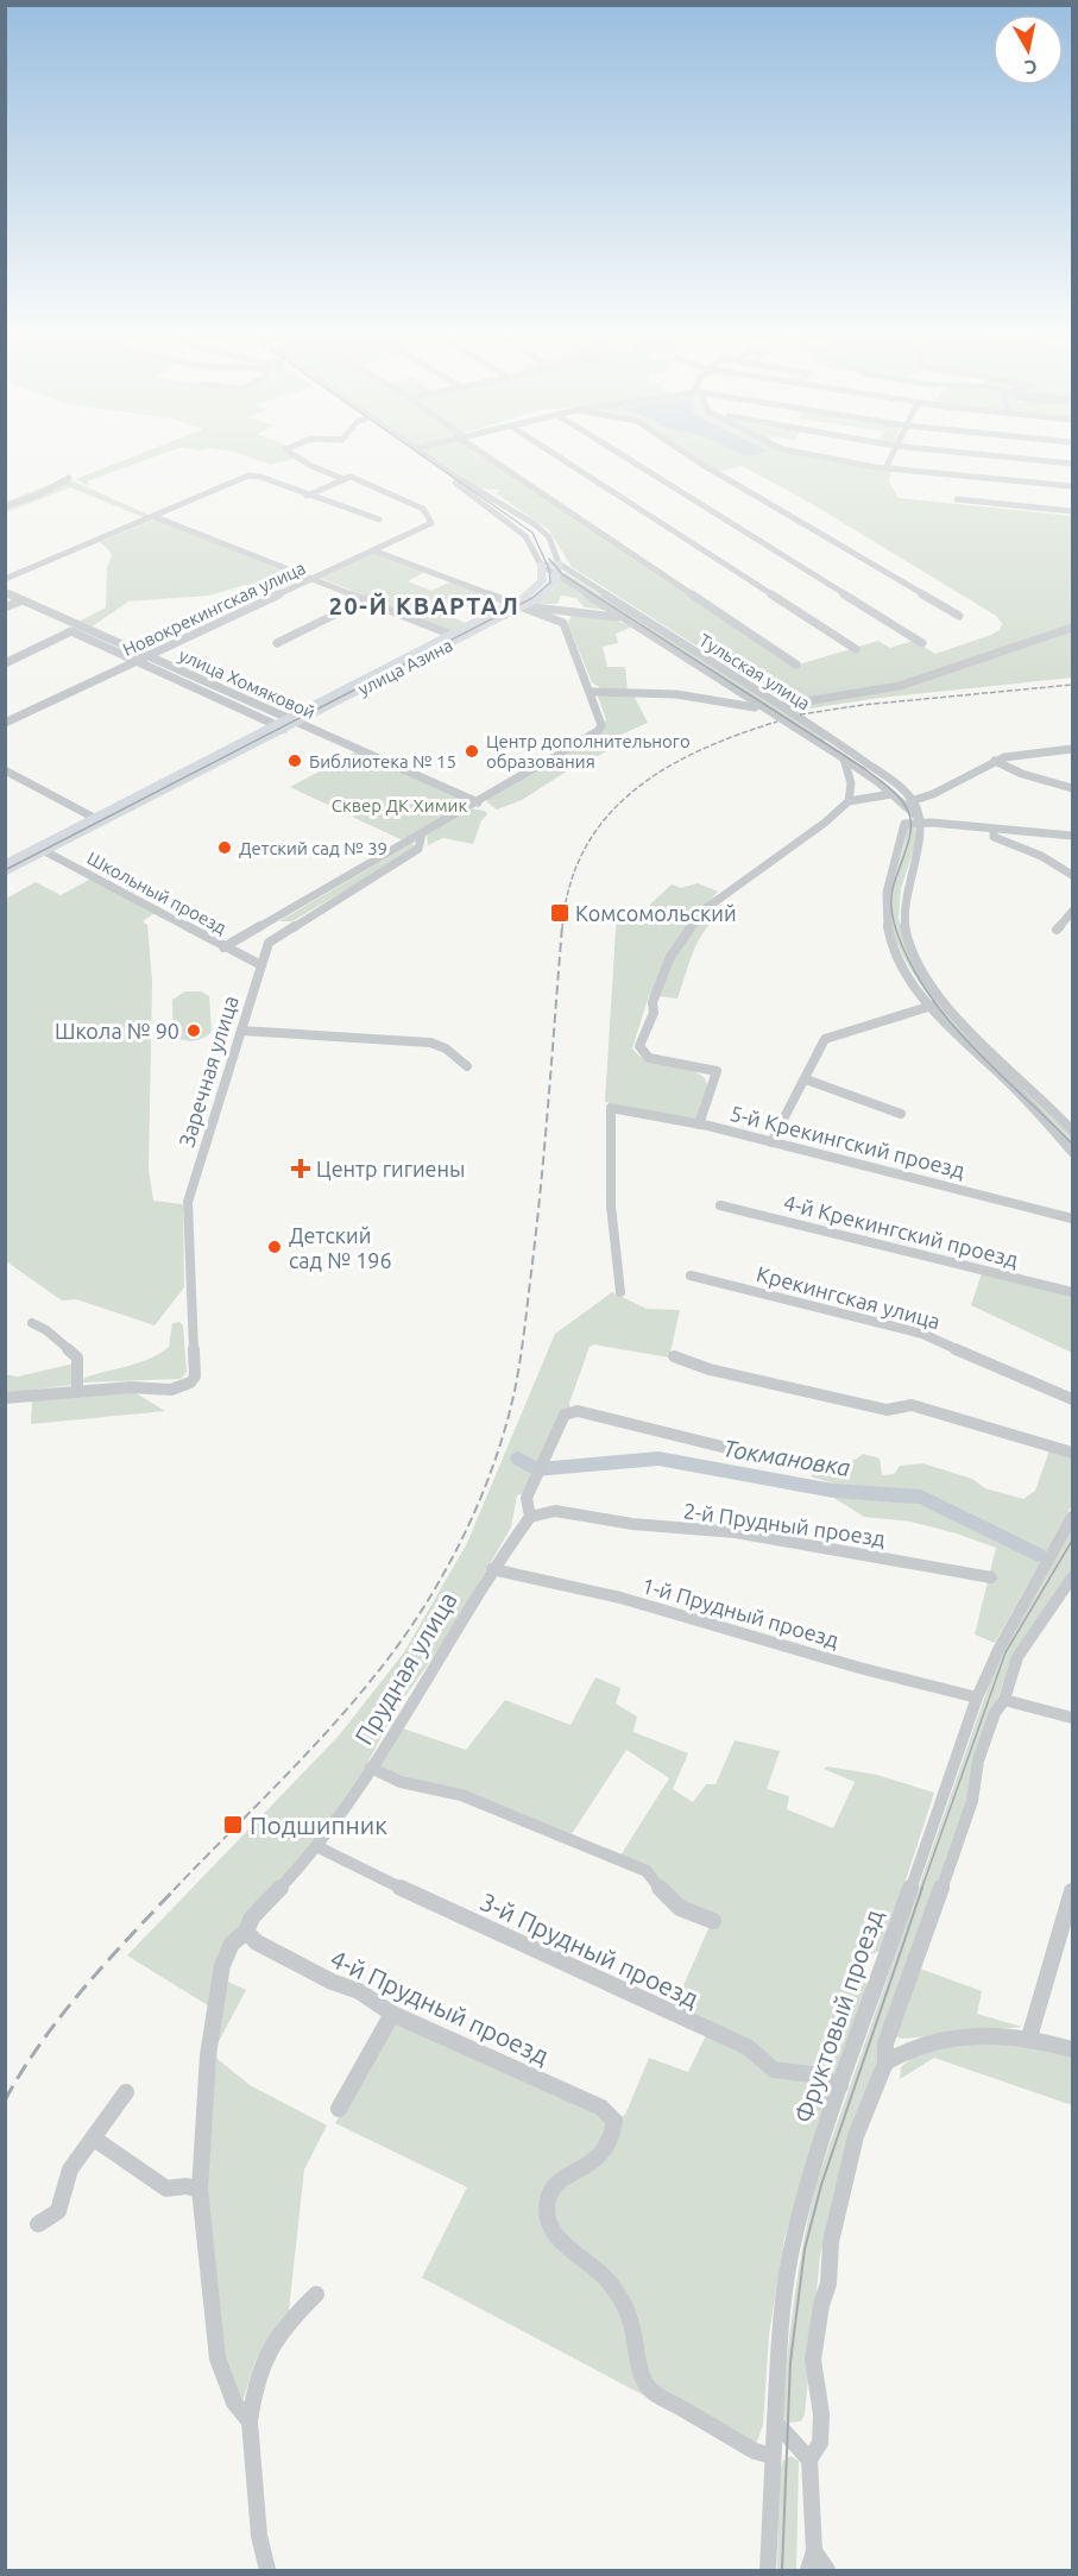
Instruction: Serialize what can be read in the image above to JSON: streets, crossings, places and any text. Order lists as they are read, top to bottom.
{
  "streets": {
    "main road": ["улица Азина"],
    "street": [
      "Новокрекингская улица",
      "Тульская улица",
      "улица Хомяковой",
      "Школьный проезд",
      "Заречная улица",
      "5-й Крекингский проезд",
      "4-й Крекингский проезд",
      "Крекингская улица",
      "2-й Прудный проезд",
      "1-й Прудный проезд",
      "Прудная улица",
      "3-й Прудный проезд",
      "4-й Прудный проезд",
      "Фруктовый проезд"
    ]
  },
  "crossings": [
    ["Новокрекингская улица", "улица Хомяковой"],
    ["улица Азина", "Тульская улица"],
    ["улица Азина", "улица Хомяковой"],
    ["улица Азина", "Школьный проезд"],
    ["улица Хомяковой", "Заречная улица"],
    ["Школьный проезд", "Заречная улица"],
    ["2-й Прудный проезд", "Прудная улица"],
    ["1-й Прудный проезд", "Прудная улица"],
    ["1-й Прудный проезд", "Фруктовый проезд"],
    ["Прудная улица", "3-й Прудный проезд"],
    ["Прудная улица", "4-й Прудный проезд"],
    ["3-й Прудный проезд", "Фруктовый проезд"],
    ["4-й Прудный проезд", "Фруктовый проезд"]
  ],
  "districts": ["20-Й КВАРТАЛ"],
  "water": ["Токмановка"],
  "parks": ["Сквер ДК Химик"],
  "places": {
    "other": [
      "Центр дополнительного образования",
      "Библиотека № 15",
      "Детский сад № 39",
      "Школа № 90",
      "Детский сад № 196"
    ],
    "transit": ["Комсомольский", "Подшипник"],
    "health": ["Центр гигиены"]
  },
  "north": "bottom"
}
